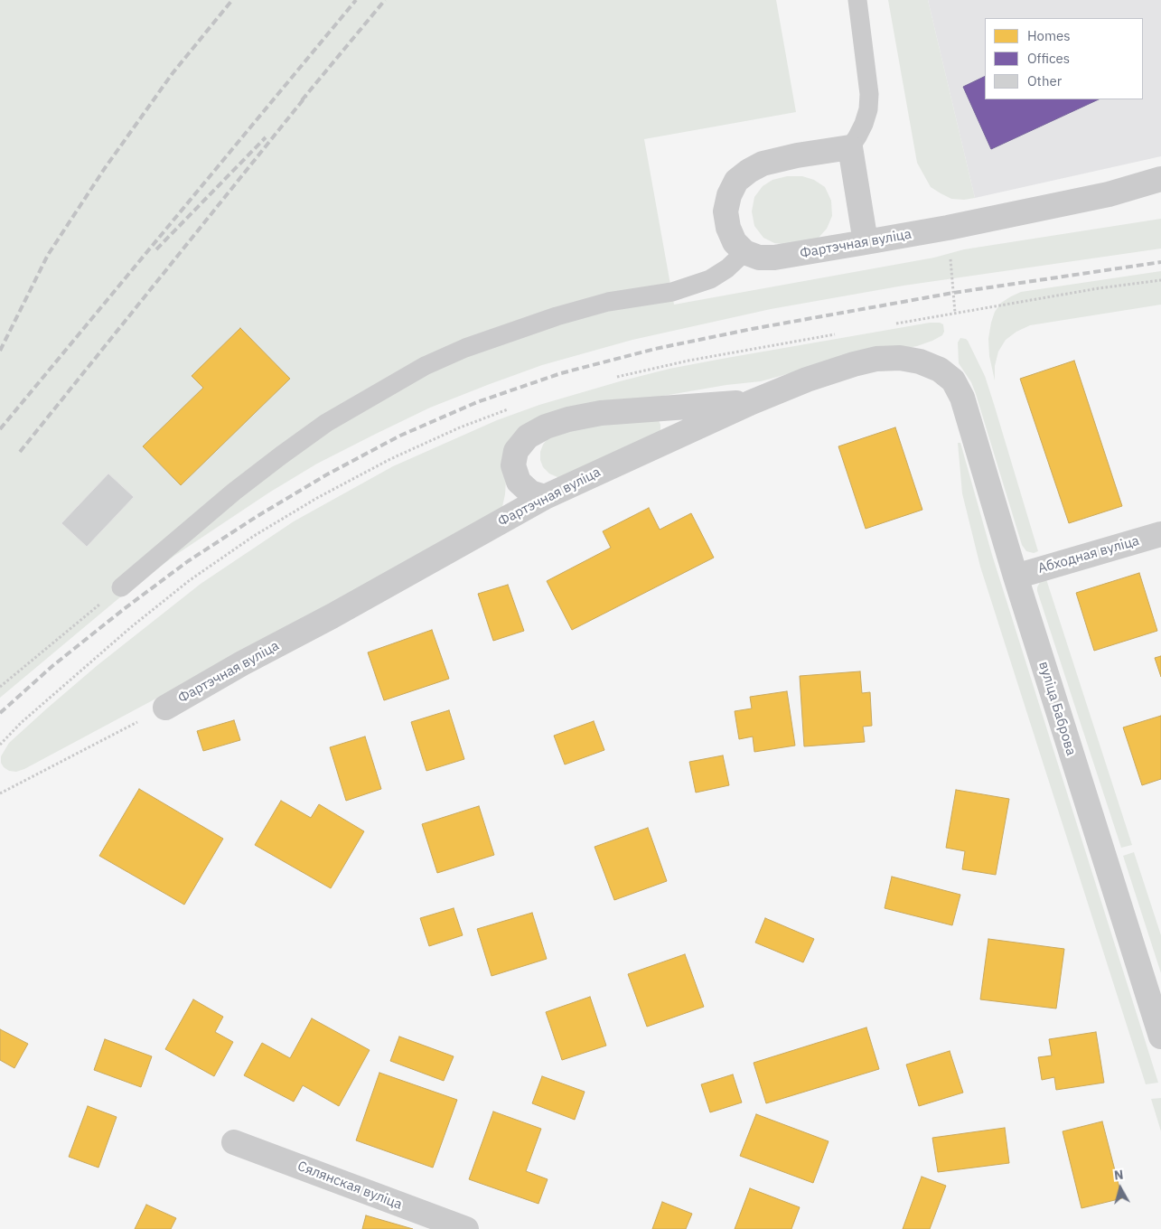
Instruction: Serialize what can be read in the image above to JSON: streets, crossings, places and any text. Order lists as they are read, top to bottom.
{
  "streets": {
    "street": [
      "Фартэчная вуліца",
      "Абходная вуліца",
      "вуліца Баброва",
      "Сялянская вуліца"
    ]
  },
  "crossings": [
    ["Фартэчная вуліца", "вуліца Баброва"],
    ["Абходная вуліца", "вуліца Баброва"]
  ],
  "legend": ["Homes", "Offices", "Other"],
  "north": "top"
}
